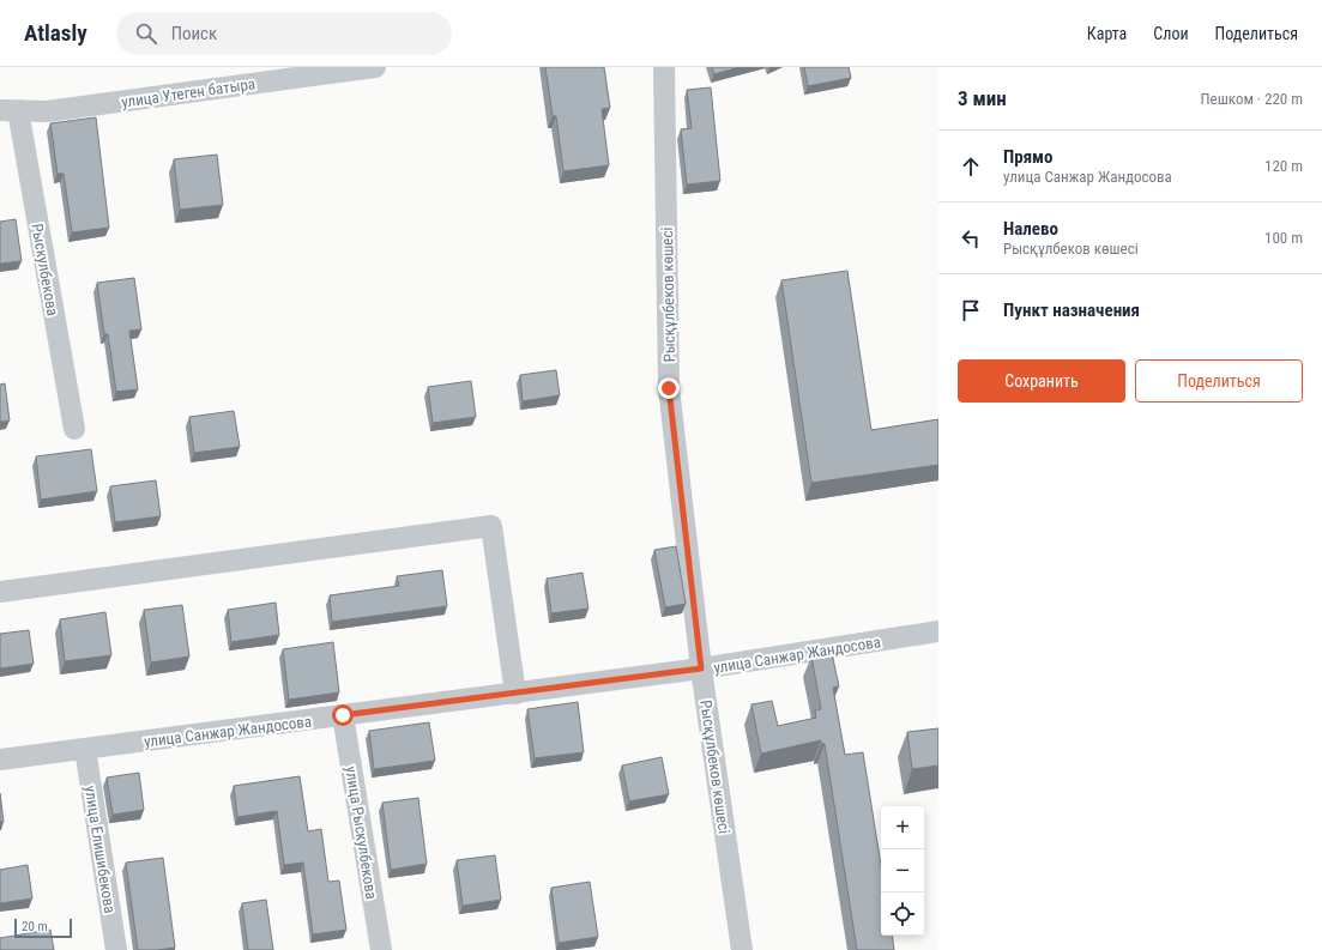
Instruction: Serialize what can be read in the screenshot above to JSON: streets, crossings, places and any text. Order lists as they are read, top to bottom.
{
  "streets": {
    "street": [
      "улица Утеген батыра",
      "Рыскулбекова",
      "Рысқұлбеков көшесі",
      "улица Санжар Жандосова",
      "улица Рыскулбекова",
      "улица Елишибекова"
    ]
  },
  "crossings": [
    ["улица Утеген батыра", "Рыскулбекова"],
    ["Рысқұлбеков көшесі", "улица Санжар Жандосова"],
    ["улица Санжар Жандосова", "улица Рыскулбекова"],
    ["улица Санжар Жандосова", "улица Елишибекова"]
  ],
  "scale_bar": "20 m",
  "page": {
    "header": "Atlasly",
    "search": "Поиск",
    "nav": ["Карта", "Слои", "Поделиться"],
    "heading": ["3 мин", "Пешком · 220 m"],
    "list": [
      ["Прямо", "улица Санжар Жандосова", "120 m"],
      ["Налево", "Рысқұлбеков көшесі", "100 m"],
      "Пункт назначения"
    ],
    "buttons": ["Сохранить", "Поделиться"],
    "map_buttons": ["+", "−"],
    "scale": "20 m"
  }
}
